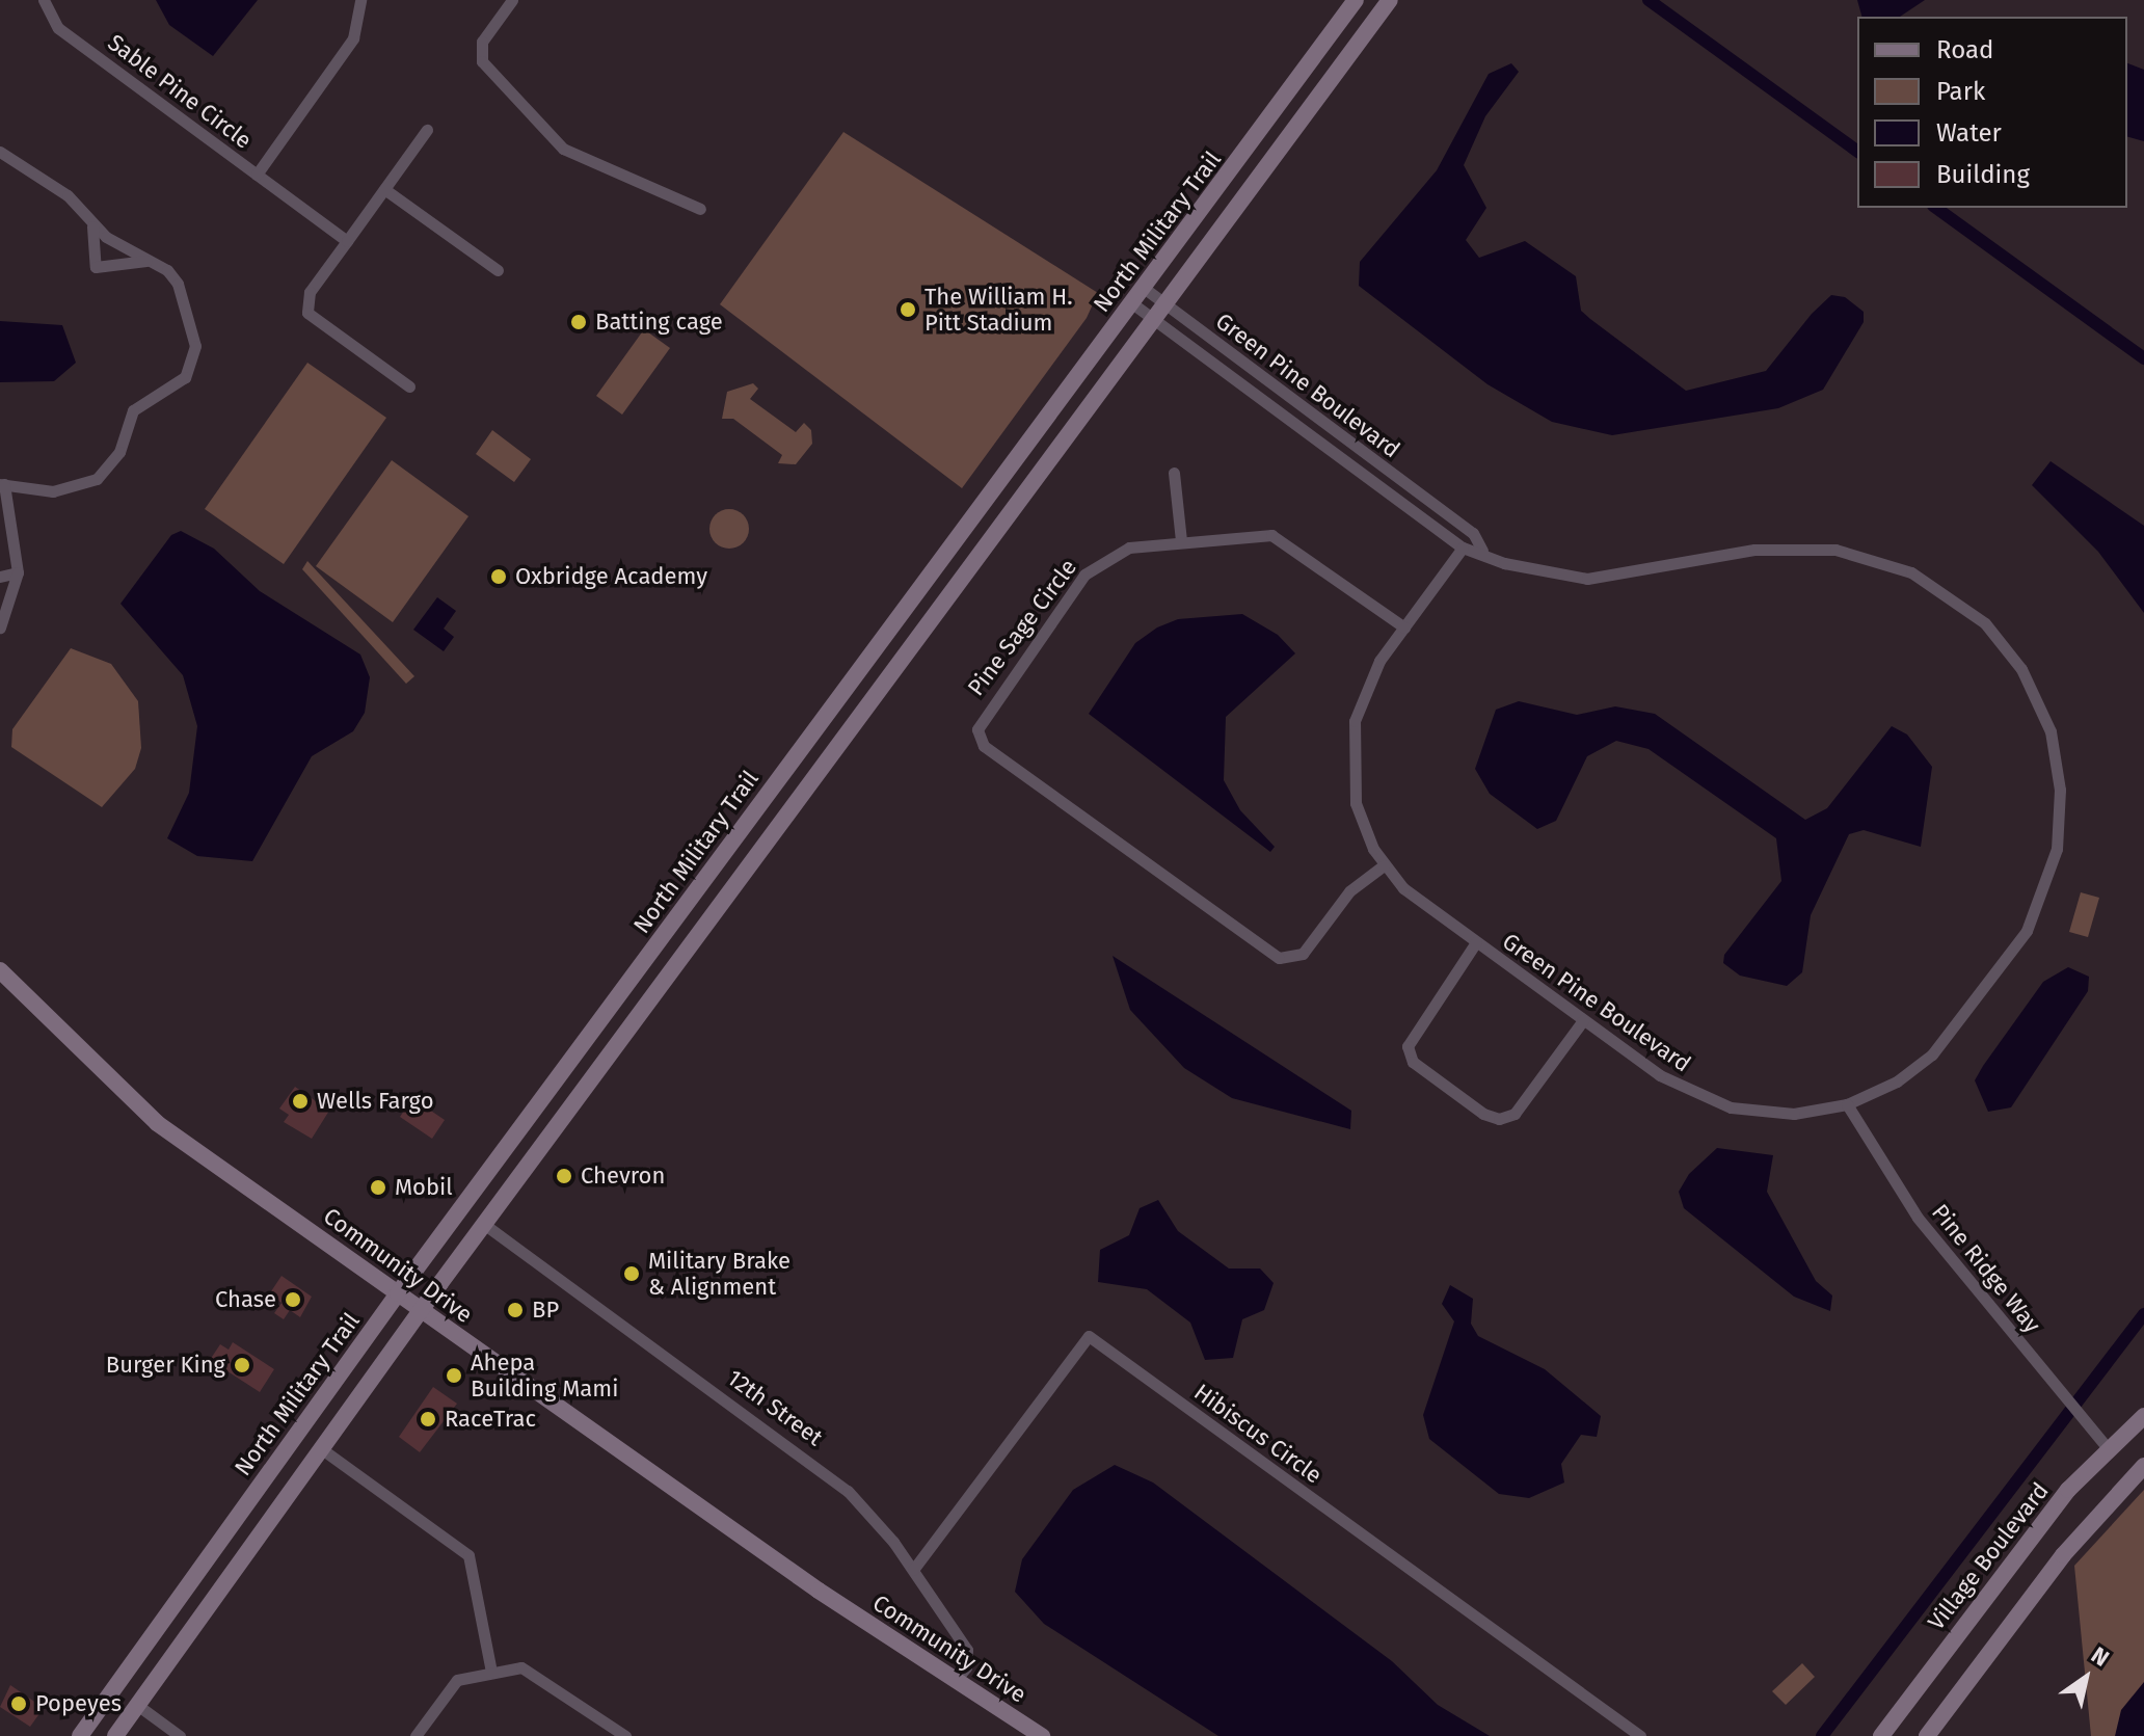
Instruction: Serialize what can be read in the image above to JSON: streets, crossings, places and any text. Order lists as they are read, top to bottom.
{
  "streets": {
    "main road": ["North Military Trail", "Community Drive", "Village Boulevard"],
    "street": [
      "Sable Pine Circle",
      "Green Pine Boulevard",
      "Pine Sage Circle",
      "Pine Ridge Way",
      "12th Street",
      "Hibiscus Circle"
    ]
  },
  "crossings": [
    ["North Military Trail", "Green Pine Boulevard"],
    ["North Military Trail", "Community Drive"],
    ["Green Pine Boulevard", "Pine Sage Circle"],
    ["Green Pine Boulevard", "Pine Ridge Way"],
    ["Community Drive", "12th Street"],
    ["Pine Ridge Way", "Village Boulevard"],
    ["12th Street", "Hibiscus Circle"]
  ],
  "places": [
    "The William H. Pitt Stadium",
    "Batting cage",
    "Oxbridge Academy",
    "Wells Fargo",
    "Chevron",
    "Mobil",
    "Military Brake & Alignment",
    "Chase",
    "BP",
    "Burger King",
    "Ahepa Building Mami",
    "RaceTrac",
    "Popeyes"
  ],
  "legend": [
    "Road",
    "Park",
    "Water",
    "Building"
  ],
  "north": "top right"
}
